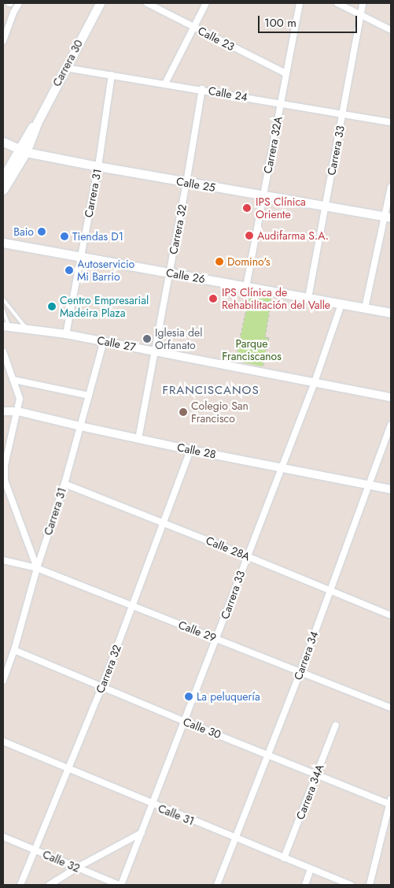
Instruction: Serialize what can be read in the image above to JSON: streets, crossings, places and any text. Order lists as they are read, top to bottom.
{
  "streets": {
    "main road": ["Carrera 30", "Calle 25", "Calle 26"],
    "street": [
      "Calle 23",
      "Calle 24",
      "Carrera 32A",
      "Carrera 33",
      "Carrera 31",
      "Carrera 32",
      "Calle 27",
      "Calle 28",
      "Calle 28A",
      "Calle 29",
      "Carrera 34",
      "Calle 30",
      "Carrera 34A",
      "Calle 31",
      "Calle 32"
    ]
  },
  "crossings": [
    ["Calle 23", "Carrera 32A"],
    ["Carrera 30", "Calle 24"],
    ["Carrera 30", "Calle 25"],
    ["Calle 24", "Carrera 32A"],
    ["Calle 24", "Carrera 33"],
    ["Calle 24", "Carrera 31"],
    ["Calle 24", "Carrera 32"],
    ["Carrera 32A", "Calle 25"],
    ["Carrera 32A", "Calle 26"],
    ["Carrera 33", "Calle 25"],
    ["Carrera 33", "Calle 26"],
    ["Carrera 33", "Calle 27"],
    ["Carrera 33", "Calle 28"],
    ["Carrera 33", "Calle 28A"],
    ["Carrera 33", "Calle 29"],
    ["Carrera 33", "Calle 30"],
    ["Carrera 33", "Calle 31"],
    ["Carrera 33", "Calle 32"],
    ["Calle 25", "Carrera 31"],
    ["Calle 25", "Carrera 32"],
    ["Carrera 31", "Calle 26"],
    ["Carrera 31", "Calle 27"],
    ["Carrera 31", "Calle 28"],
    ["Carrera 31", "Calle 28A"],
    ["Carrera 31", "Calle 29"],
    ["Carrera 31", "Calle 30"],
    ["Carrera 32", "Calle 26"],
    ["Carrera 32", "Calle 27"],
    ["Carrera 32", "Calle 28"],
    ["Carrera 32", "Calle 28A"],
    ["Carrera 32", "Calle 29"],
    ["Carrera 32", "Calle 30"],
    ["Carrera 32", "Calle 31"],
    ["Carrera 32", "Calle 32"],
    ["Calle 28", "Carrera 34"],
    ["Calle 28A", "Carrera 34"],
    ["Calle 29", "Carrera 34"],
    ["Carrera 34", "Calle 30"],
    ["Carrera 34", "Calle 31"],
    ["Calle 30", "Carrera 34A"],
    ["Carrera 34A", "Calle 31"]
  ],
  "districts": ["FRANCISCANOS"],
  "parks": ["Parque Franciscanos"],
  "places": [
    "IPS Clínica Oriente",
    "Baio",
    "Audifarma S.A.",
    "Tiendas D1",
    "Domino's",
    "Autoservicio Mi Barrio",
    "IPS Clínica de Rehabilitación del Valle",
    "Centro Empresarial Madeira Plaza",
    "Iglesia del Orfanato",
    "Colegio San Francisco",
    "La peluquería"
  ],
  "scale_bar": "100 m"
}
